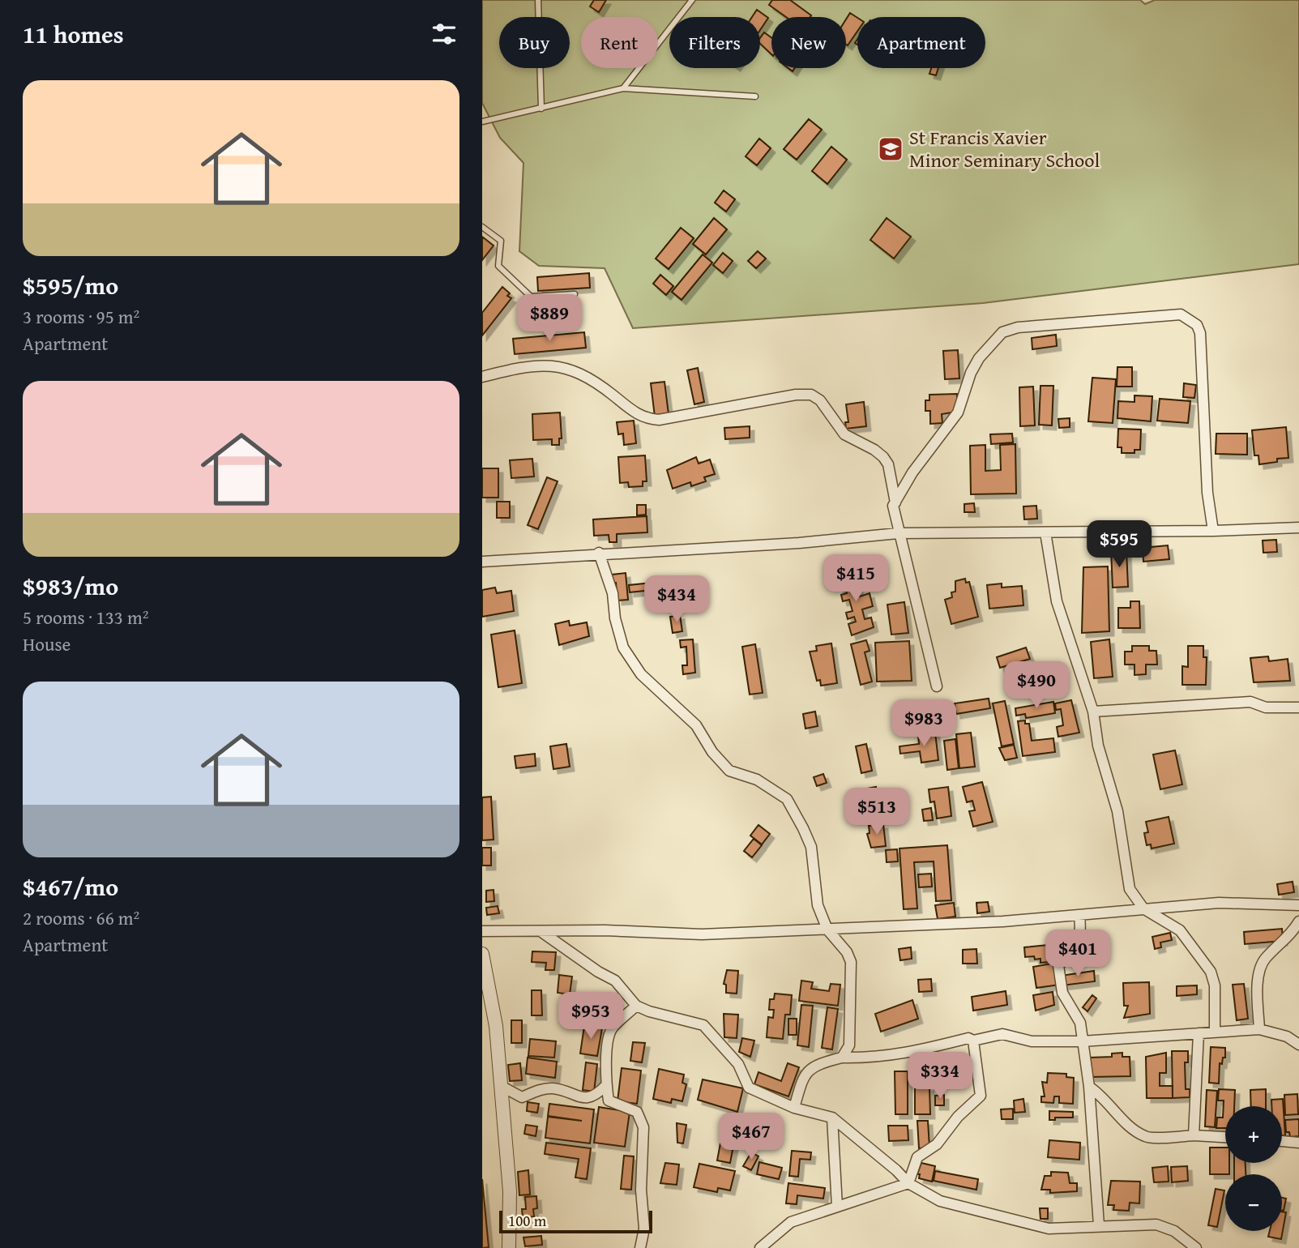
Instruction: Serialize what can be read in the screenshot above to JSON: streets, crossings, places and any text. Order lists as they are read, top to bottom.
{
  "places": {
    "school or university": ["St Francis Xavier Minor Seminary School"]
  },
  "scale_bar": "100 m",
  "page": {
    "heading": "11 homes",
    "chip": [
      "Buy",
      "Rent",
      "Filters",
      "New",
      "Apartment"
    ],
    "list": [
      {
        "name": "$595/mo",
        "note": "3 rooms · 95 m² · Apartment"
      },
      {
        "name": "$983/mo",
        "note": "5 rooms · 133 m² · House"
      },
      {
        "name": "$467/mo",
        "note": "2 rooms · 66 m² · Apartment"
      }
    ],
    "price": [
      "$889",
      "$595",
      "$415",
      "$434",
      "$490",
      "$983",
      "$513",
      "$401",
      "$953",
      "$334",
      "$467"
    ],
    "map_buttons": ["+", "−"],
    "scale": "100 m"
  }
}
